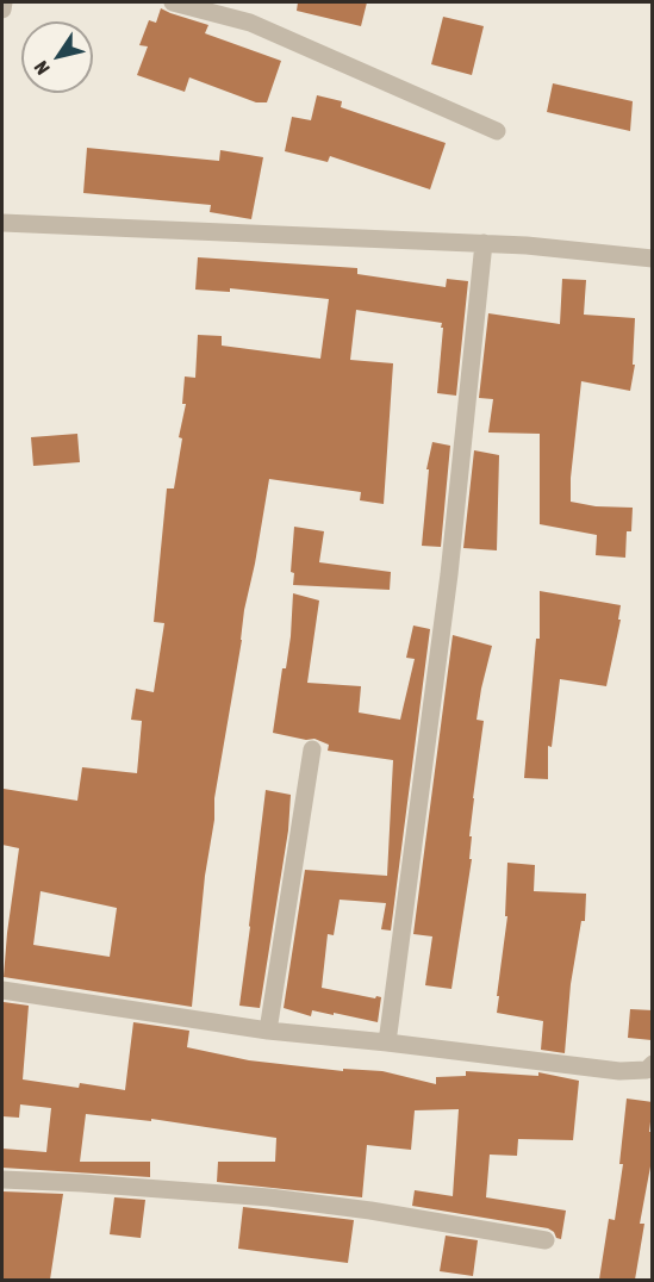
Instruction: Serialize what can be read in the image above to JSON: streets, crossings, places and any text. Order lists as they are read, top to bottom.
{
  "north": "bottom left"
}
